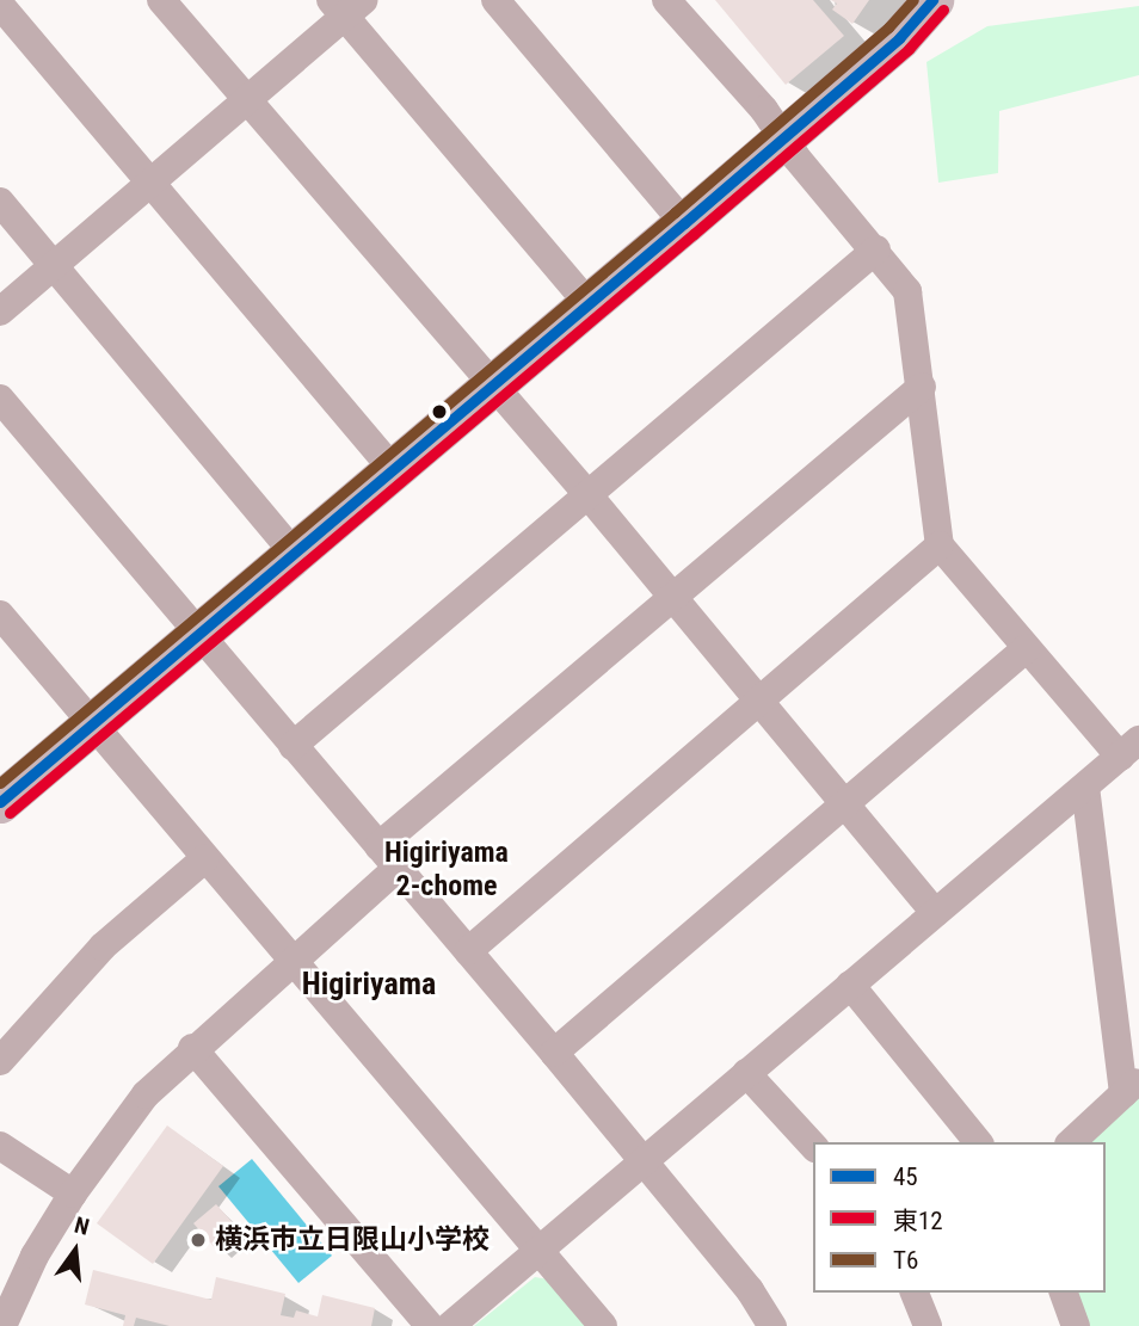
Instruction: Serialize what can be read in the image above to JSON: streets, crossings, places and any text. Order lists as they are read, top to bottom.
{
  "districts": ["Higiriyama 2-chome", "Higiriyama"],
  "places": ["横浜市立日限山小学校"],
  "lines": ["transit line 45", "transit line T6", "transit line 東12"],
  "legend": ["45", "東12", "T6"],
  "north": "top"
}
